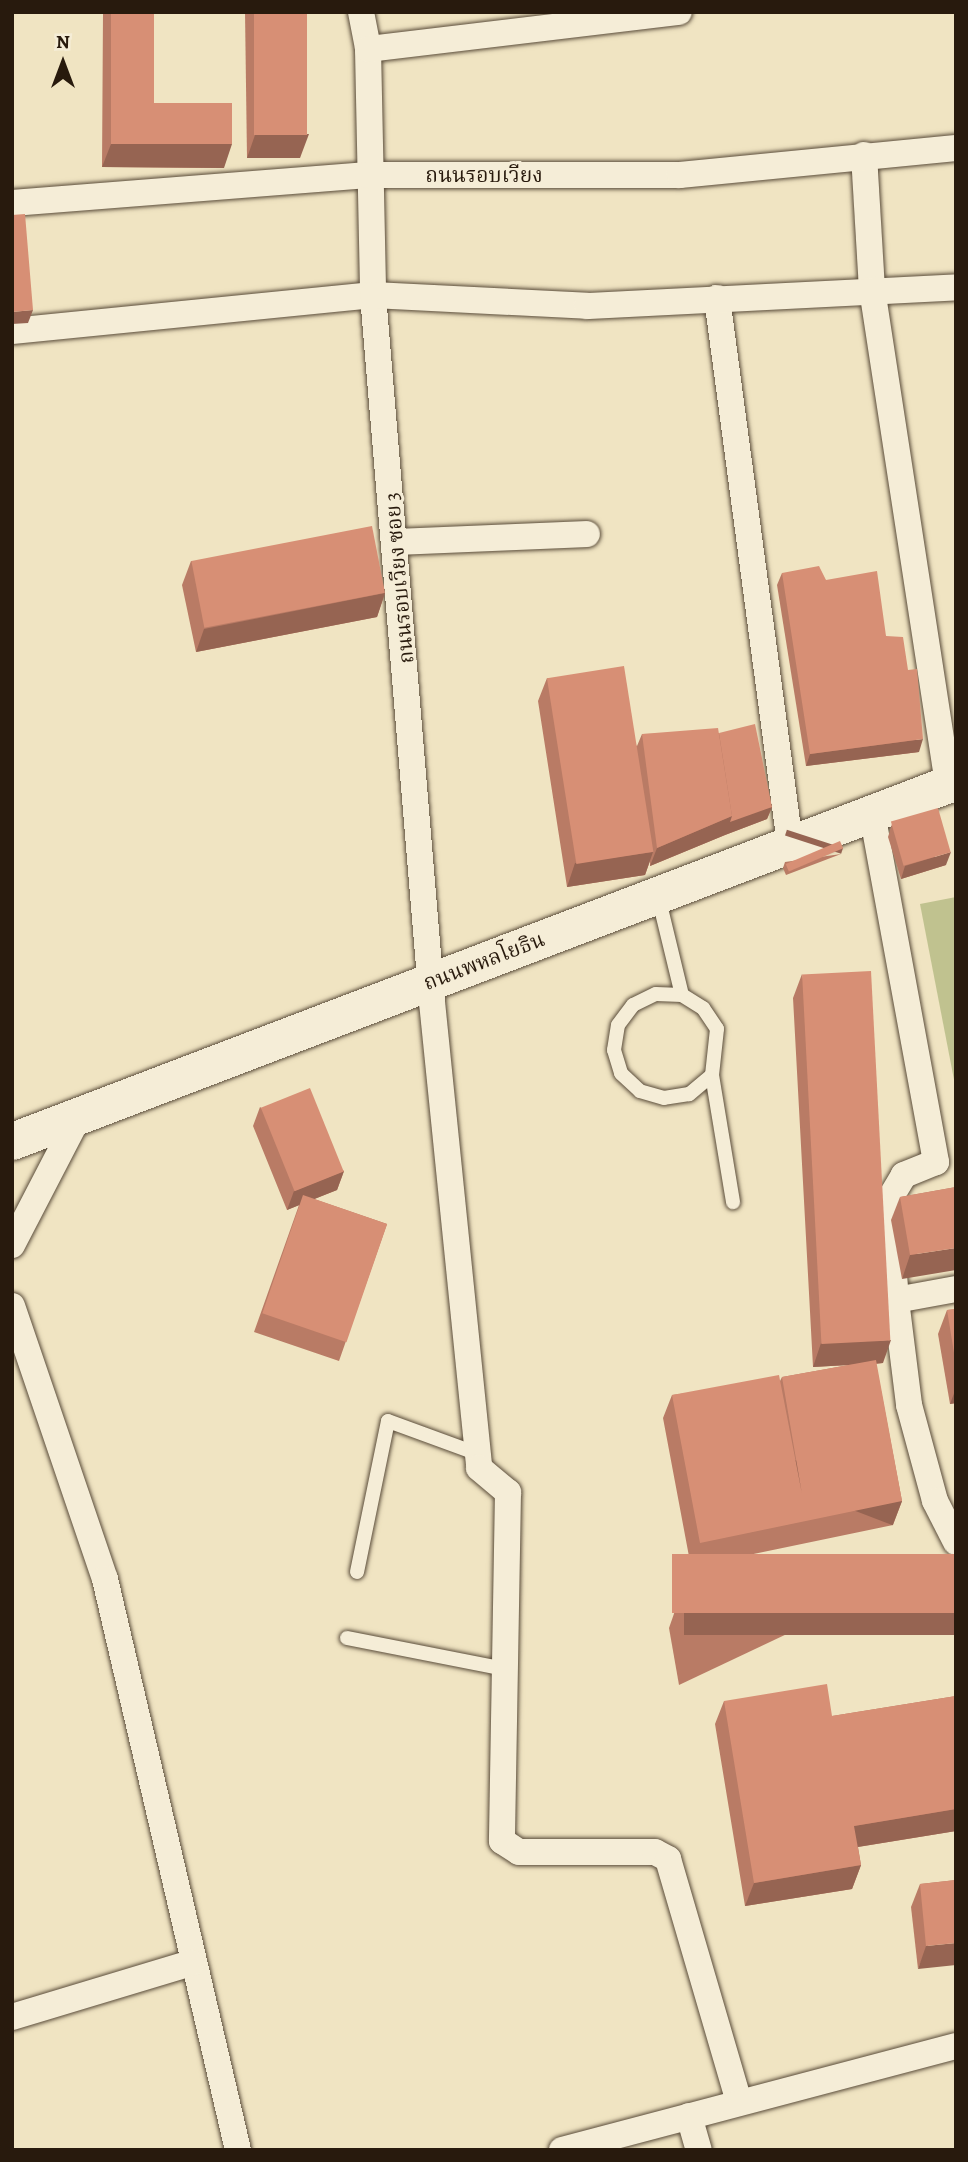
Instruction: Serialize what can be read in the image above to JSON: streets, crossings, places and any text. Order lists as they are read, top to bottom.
{
  "streets": {
    "main road": ["ถนนพหลโยธิน"],
    "street": ["ถนนรอบเวียง", "ถนนรอบเวียง ซอย 3"]
  },
  "crossings": [
    ["ถนนรอบเวียง", "ถนนรอบเวียง ซอย 3"],
    ["ถนนรอบเวียง ซอย 3", "ถนนพหลโยธิน"]
  ],
  "north": "top"
}
